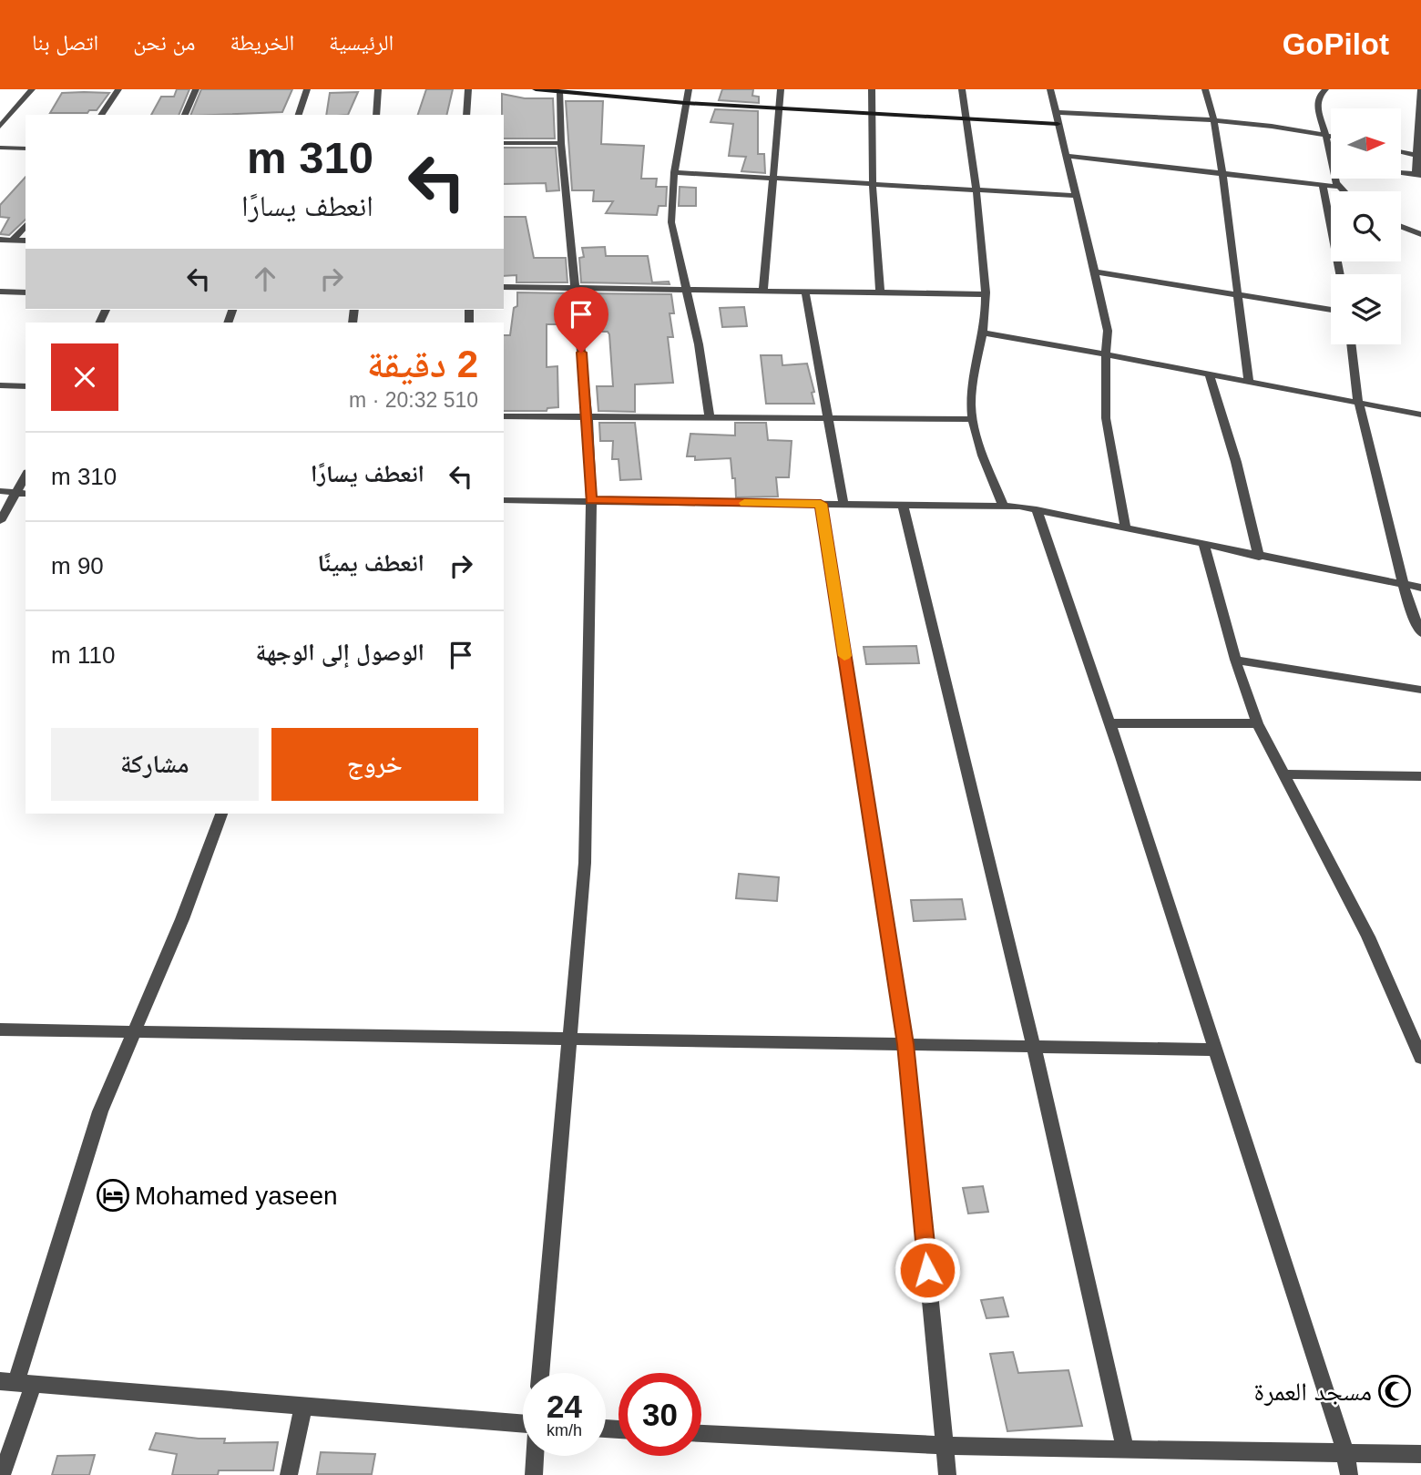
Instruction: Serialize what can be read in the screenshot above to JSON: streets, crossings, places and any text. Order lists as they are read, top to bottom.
{
  "places": {
    "hotel": ["Mohamed yaseen"],
    "mosque": ["مسجد العمرة"]
  },
  "north": "right",
  "page": {
    "header": "GoPilot",
    "nav": [
      "الرئيسية",
      "الخريطة",
      "من نحن",
      "اتصل بنا"
    ],
    "turn": ["310 m", "انعطف يسارًا"],
    "heading": ["2 دقيقة", "510 m · 20:32"],
    "list": [
      {
        "name": "انعطف يسارًا",
        "value": "310 m"
      },
      {
        "name": "انعطف يمينًا",
        "value": "90 m"
      },
      {
        "name": "الوصول إلى الوجهة",
        "value": "110 m"
      }
    ],
    "buttons": ["خروج", "مشاركة"],
    "speed": "24 km/h",
    "limit": "30"
  }
}
